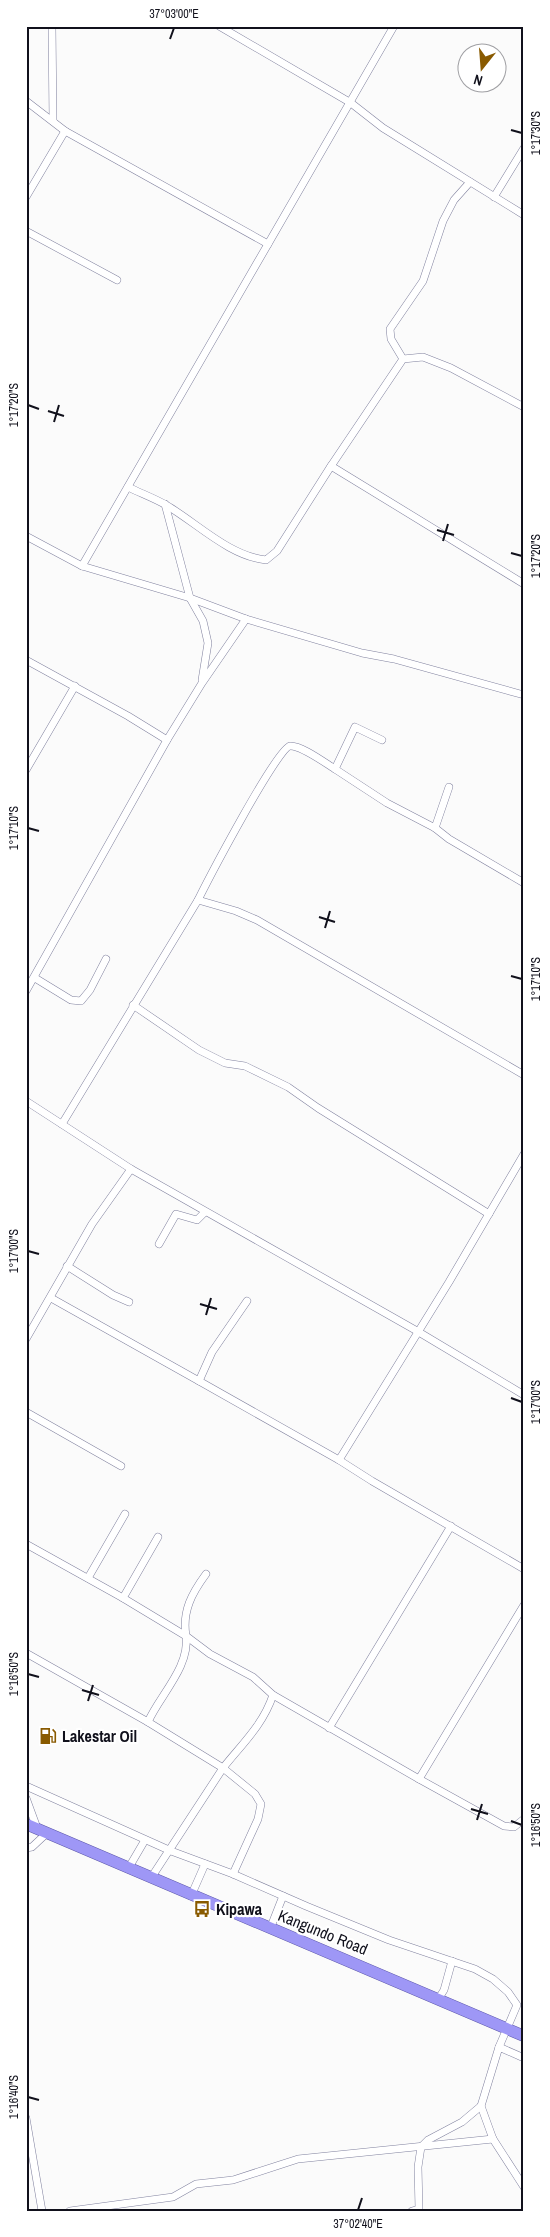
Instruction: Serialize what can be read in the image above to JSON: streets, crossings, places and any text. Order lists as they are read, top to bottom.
{
  "streets": {
    "highway": ["Kangundo Road"]
  },
  "places": {
    "fuel station": ["Lakestar Oil"],
    "bus stop": ["Kipawa"]
  },
  "north": "bottom",
  "coordinates": [
    "37°03'00\"E",
    "1°17'30\"S",
    "1°17'20\"S",
    "1°17'10\"S",
    "1°17'00\"S",
    "1°16'50\"S",
    "1°16'40\"S",
    "37°02'40\"E"
  ]
}
